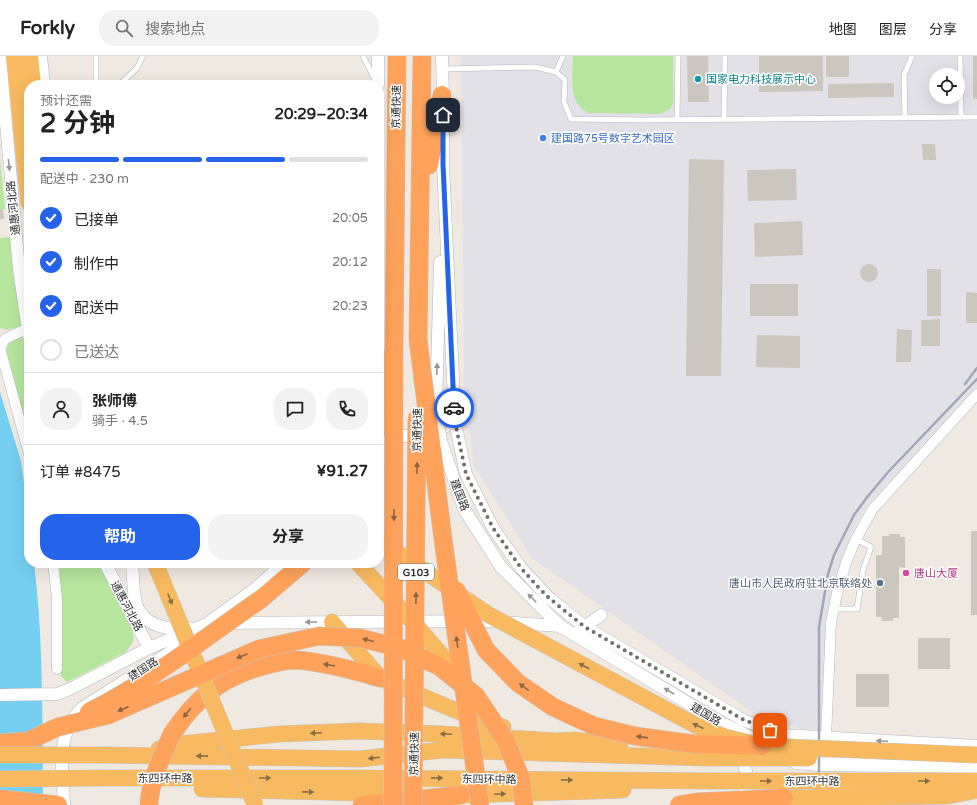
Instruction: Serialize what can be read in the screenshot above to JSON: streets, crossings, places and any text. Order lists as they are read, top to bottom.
{
  "streets": {
    "highway": [
      "京通快速",
      "通惠河北路",
      "G103",
      "东四环中路"
    ],
    "street": ["建国路"]
  },
  "crossings": [
    ["通惠河北路", "建国路"],
    ["建国路", "东四环中路"]
  ],
  "one_way": ["通惠河北路"],
  "places": [
    "国家电力科技展示中心",
    "建国路75号数字艺术园区",
    "唐山大厦",
    "唐山市人民政府驻北京联络处"
  ],
  "page": {
    "header": "Forkly",
    "search": "搜索地点",
    "nav": ["地图", "图层", "分享"],
    "heading": ["2 分钟", "预计还需", "20:29–20:34"],
    "panel": [
      "张师傅",
      "骑手 · 4.5",
      "订单 #8475",
      "¥91.27"
    ],
    "bar": "配送中 · 230 m",
    "list": [
      ["已接单", "20:05"],
      ["制作中", "20:12"],
      ["配送中", "20:23"],
      "已送达"
    ],
    "buttons": ["帮助", "分享"]
  }
}
